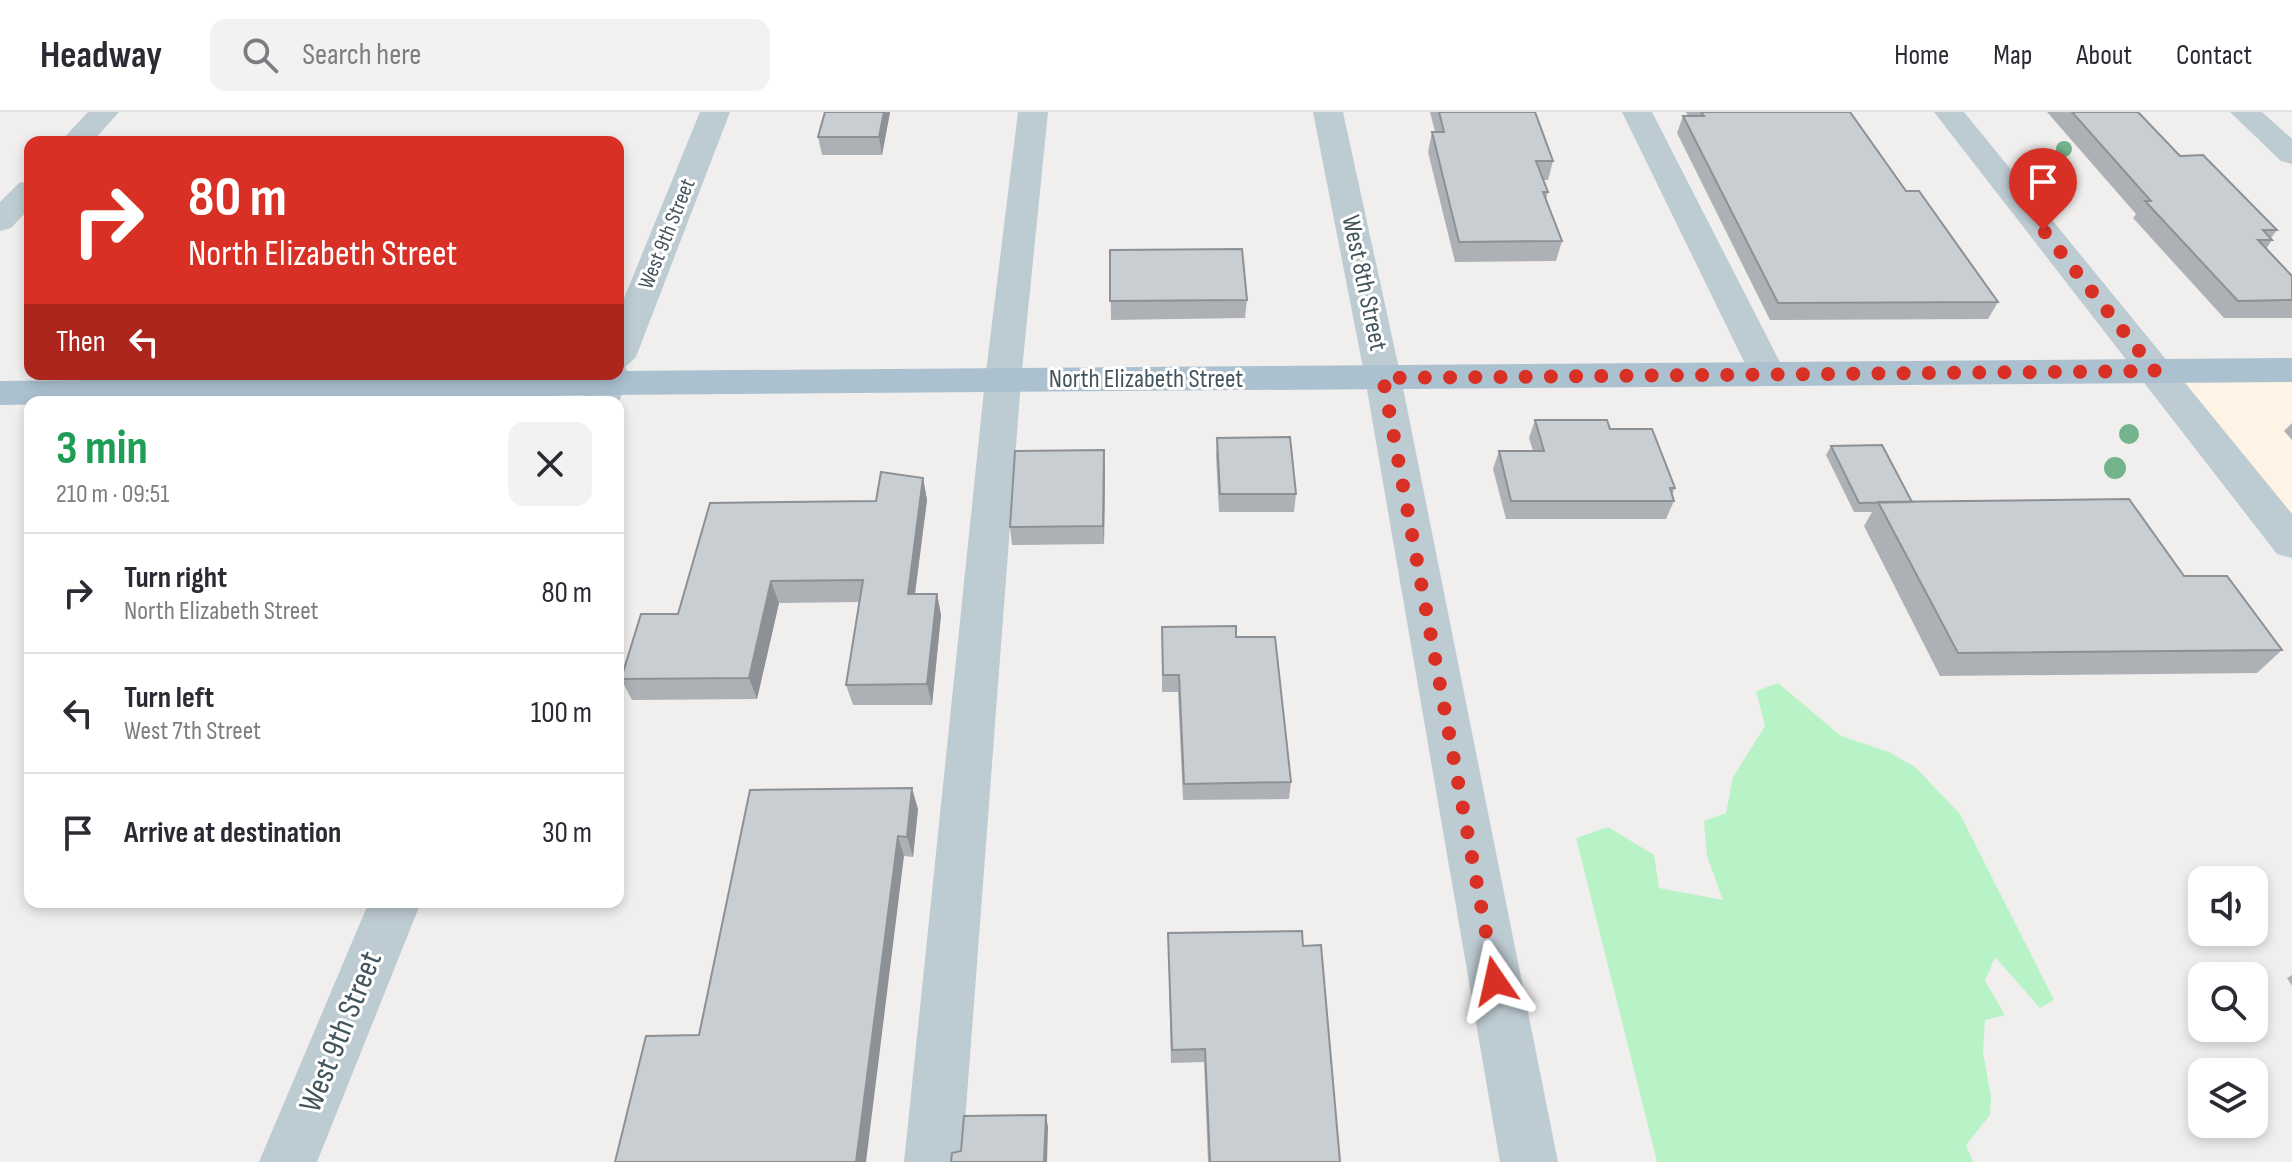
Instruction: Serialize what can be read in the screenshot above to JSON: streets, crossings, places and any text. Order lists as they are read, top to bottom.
{
  "streets": {
    "main road": ["North Elizabeth Street"],
    "street": ["West 9th Street", "West 8th Street"]
  },
  "crossings": [
    ["West 8th Street", "North Elizabeth Street"]
  ],
  "page": {
    "header": "Headway",
    "search": "Search here",
    "nav": [
      "Home",
      "Map",
      "About",
      "Contact"
    ],
    "turn": ["80 m", "North Elizabeth Street"],
    "then": "Then",
    "heading": ["3 min", "210 m · 09:51"],
    "list": [
      {
        "name": "Turn right",
        "note": "North Elizabeth Street",
        "value": "80 m"
      },
      {
        "name": "Turn left",
        "note": "West 7th Street",
        "value": "100 m"
      },
      {
        "name": "Arrive at destination",
        "value": "30 m"
      }
    ]
  }
}
